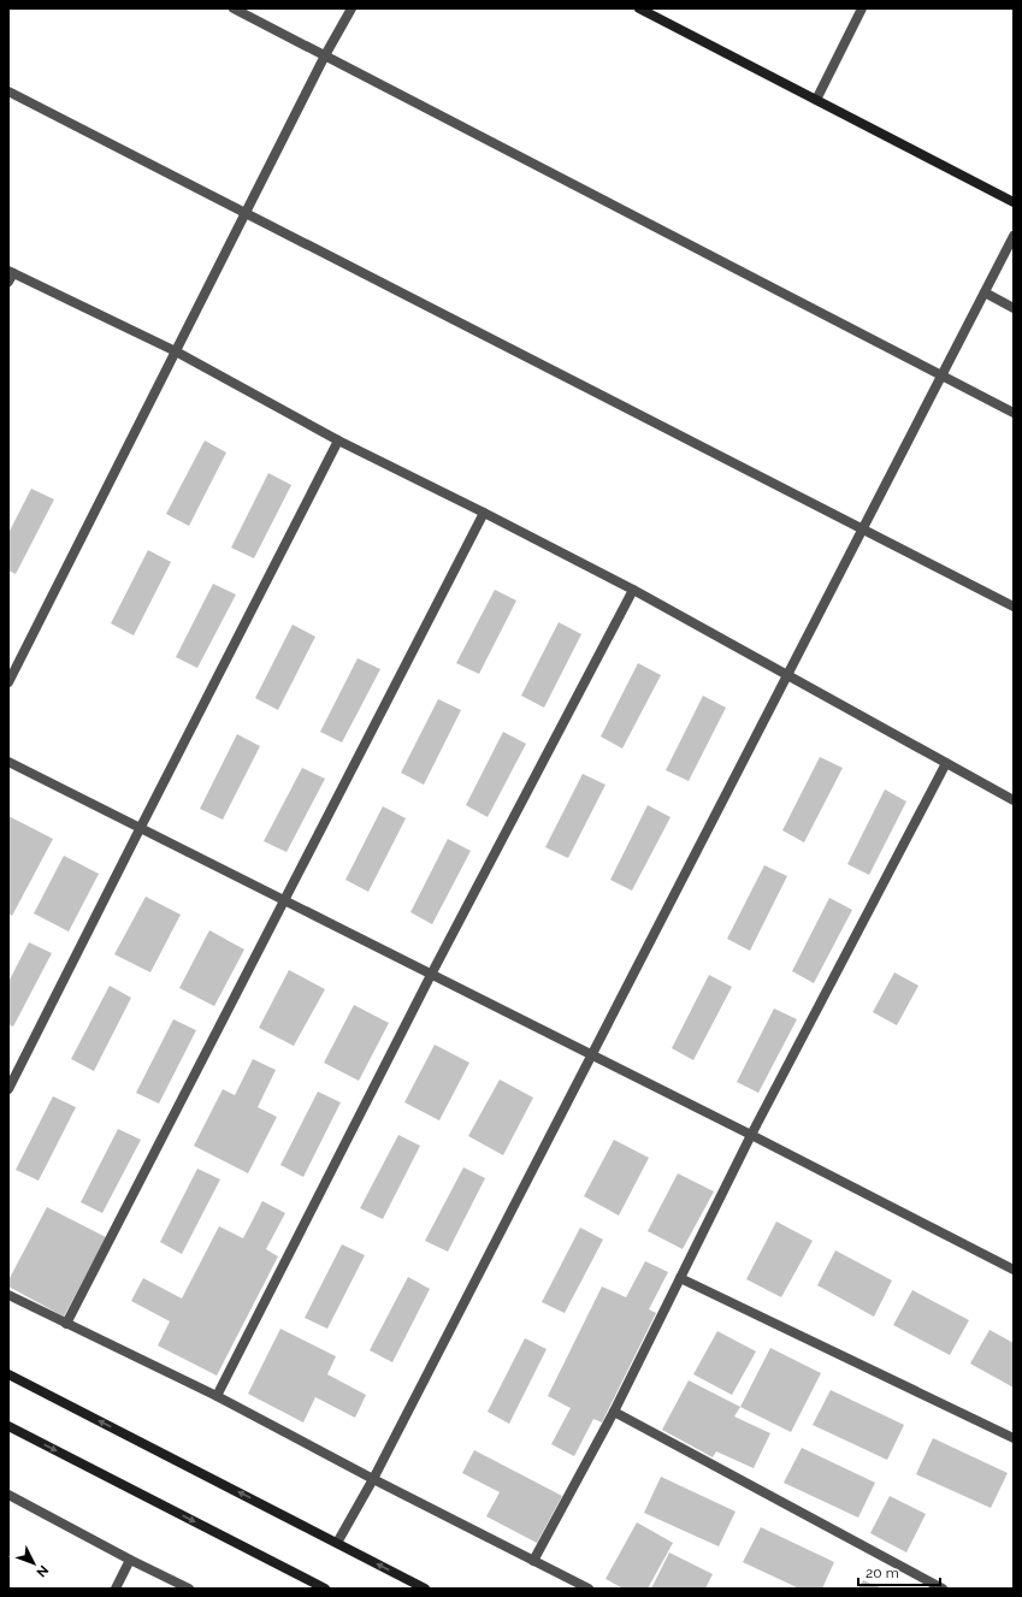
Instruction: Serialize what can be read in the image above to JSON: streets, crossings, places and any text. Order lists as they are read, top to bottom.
{
  "scale_bar": "20 m",
  "north": "bottom right"
}
